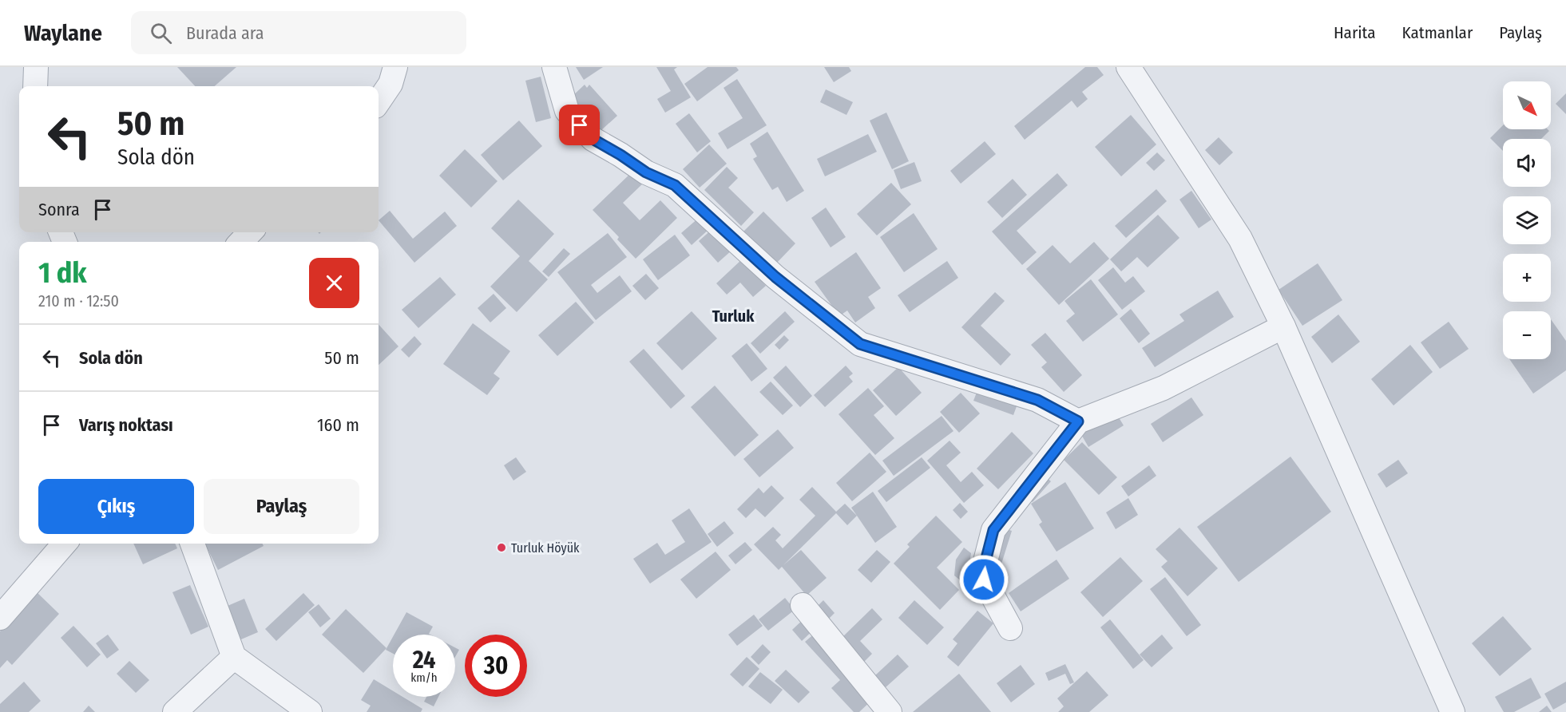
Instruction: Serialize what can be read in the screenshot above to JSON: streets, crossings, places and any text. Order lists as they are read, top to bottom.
{
  "districts": ["Turluk"],
  "places": ["Turluk Höyük"],
  "north": "bottom right",
  "page": {
    "header": "Waylane",
    "search": "Burada ara",
    "nav": ["Harita", "Katmanlar", "Paylaş"],
    "map_buttons": ["+", "−"],
    "turn": ["50 m", "Sola dön"],
    "then": "Sonra",
    "heading": ["1 dk", "210 m · 12:50"],
    "list": [
      {
        "name": "Sola dön",
        "value": "50 m"
      },
      {
        "name": "Varış noktası",
        "value": "160 m"
      }
    ],
    "buttons": ["Çıkış", "Paylaş"],
    "speed": "24 km/h",
    "limit": "30"
  }
}
